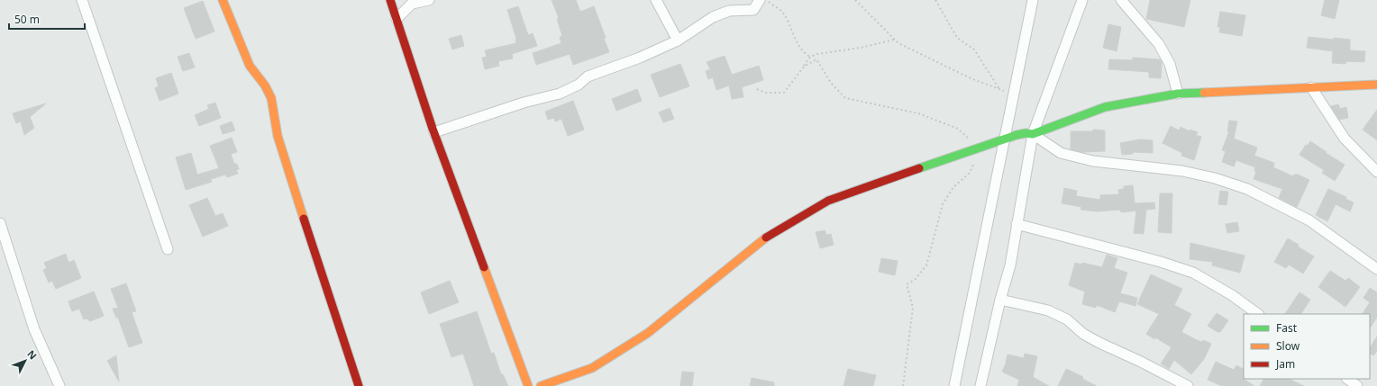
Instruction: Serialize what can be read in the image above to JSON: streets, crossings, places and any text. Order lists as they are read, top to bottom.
{
  "legend": ["Fast", "Slow", "Jam"],
  "scale_bar": "50 m",
  "north": "top right"
}
